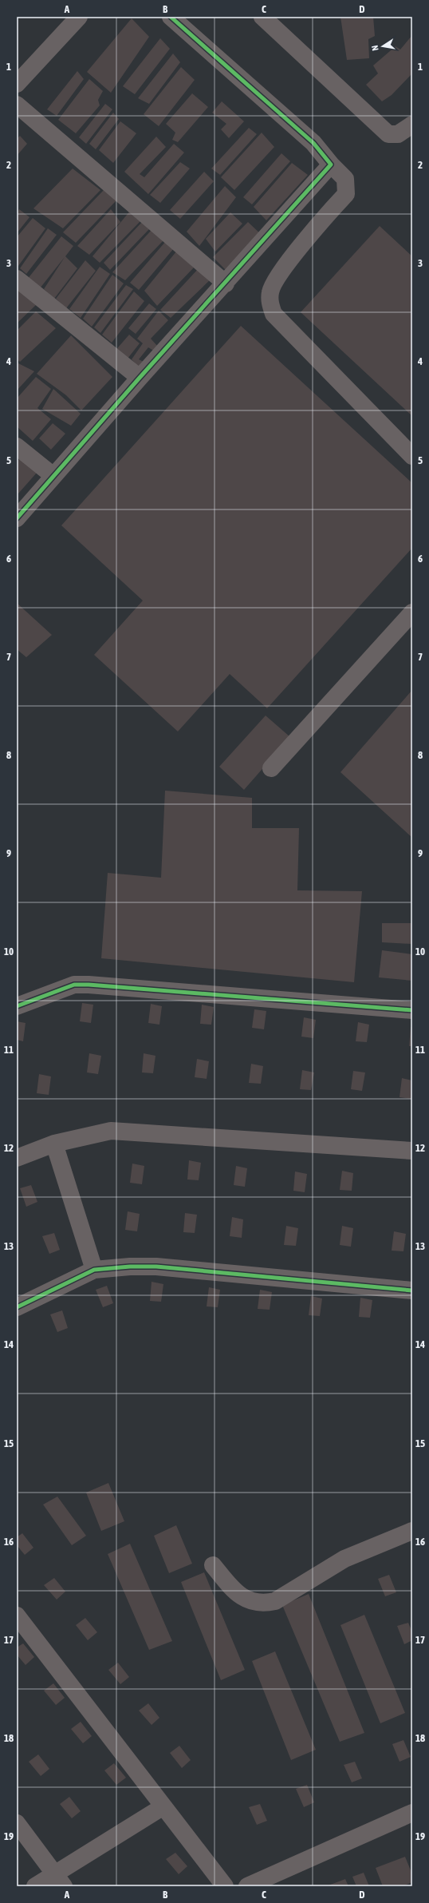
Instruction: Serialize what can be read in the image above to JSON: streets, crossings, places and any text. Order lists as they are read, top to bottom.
{
  "north": "left",
  "grid": {
    "columns": [
      "A",
      "B",
      "C",
      "D"
    ],
    "rows": [
      "1",
      "2",
      "3",
      "4",
      "5",
      "6",
      "7",
      "8",
      "9",
      "10",
      "11",
      "12",
      "13",
      "14",
      "15",
      "16",
      "17",
      "18",
      "19"
    ]
  }
}
